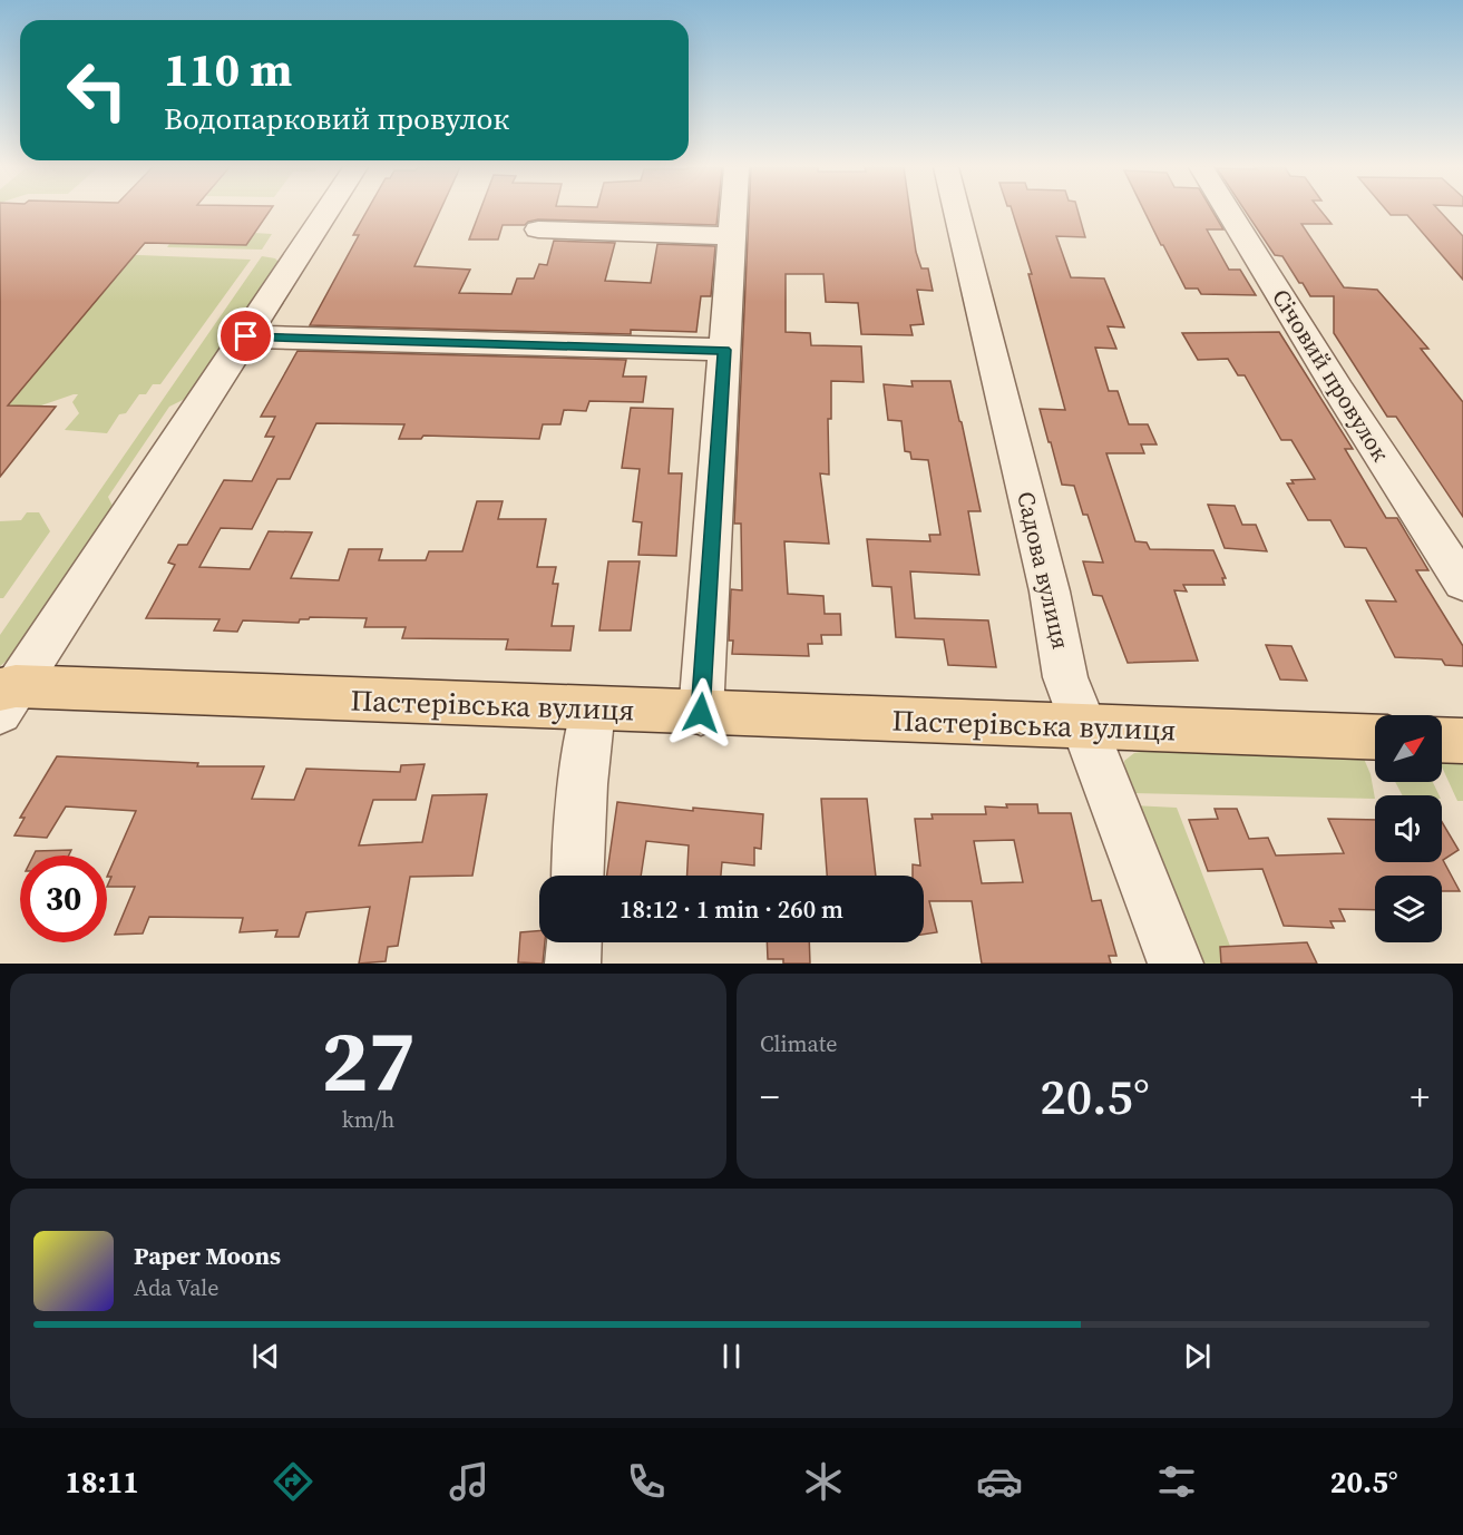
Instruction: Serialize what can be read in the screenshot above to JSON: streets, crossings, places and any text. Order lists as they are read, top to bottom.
{
  "streets": {
    "main road": ["Пастерівська вулиця"],
    "street": ["Січовий провулок", "Садова вулиця"]
  },
  "crossings": [
    ["Садова вулиця", "Пастерівська вулиця"]
  ],
  "north": "top right",
  "page": {
    "turn": ["110 m", "Водопарковий провулок"],
    "limit": "30",
    "trip": "18:12 · 1 min · 260 m",
    "tile": [
      ["27", "km/h"],
      "Climate"
    ],
    "heat": ["−", "20.5°", "+"],
    "song": ["Paper Moons", "Ada Vale"],
    "tabs": ["18:11", "20.5°"]
  }
}
